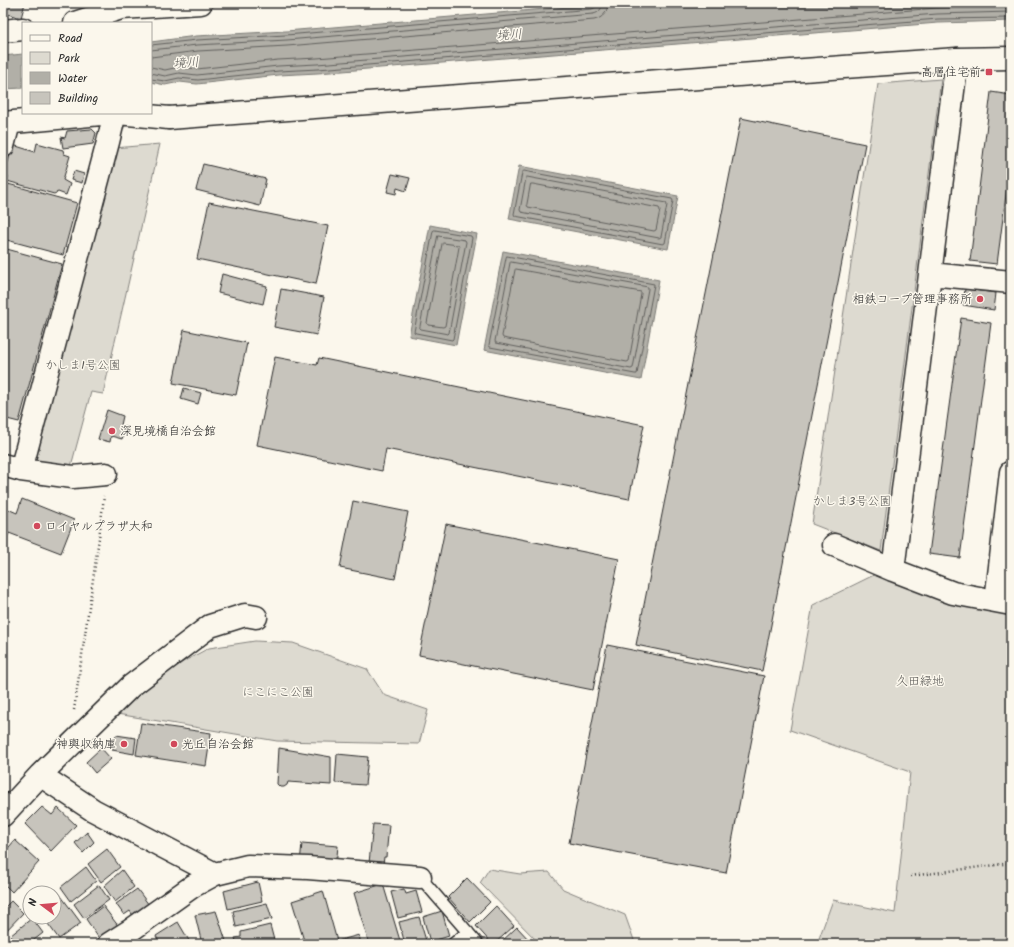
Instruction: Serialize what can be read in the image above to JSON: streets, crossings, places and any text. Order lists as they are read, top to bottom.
{
  "water": ["境川"],
  "parks": [
    "かしま1号公園",
    "かしま3号公園",
    "久田緑地",
    "にこにこ公園"
  ],
  "places": {
    "transit": ["高層住宅前"],
    "other": [
      "相鉄コープ管理事務所",
      "深見境橋自治会館",
      "ロイヤルプラザ大和",
      "神輿収納庫",
      "光丘自治会館"
    ]
  },
  "legend": [
    "Road",
    "Park",
    "Water",
    "Building"
  ],
  "north": "left"
}
